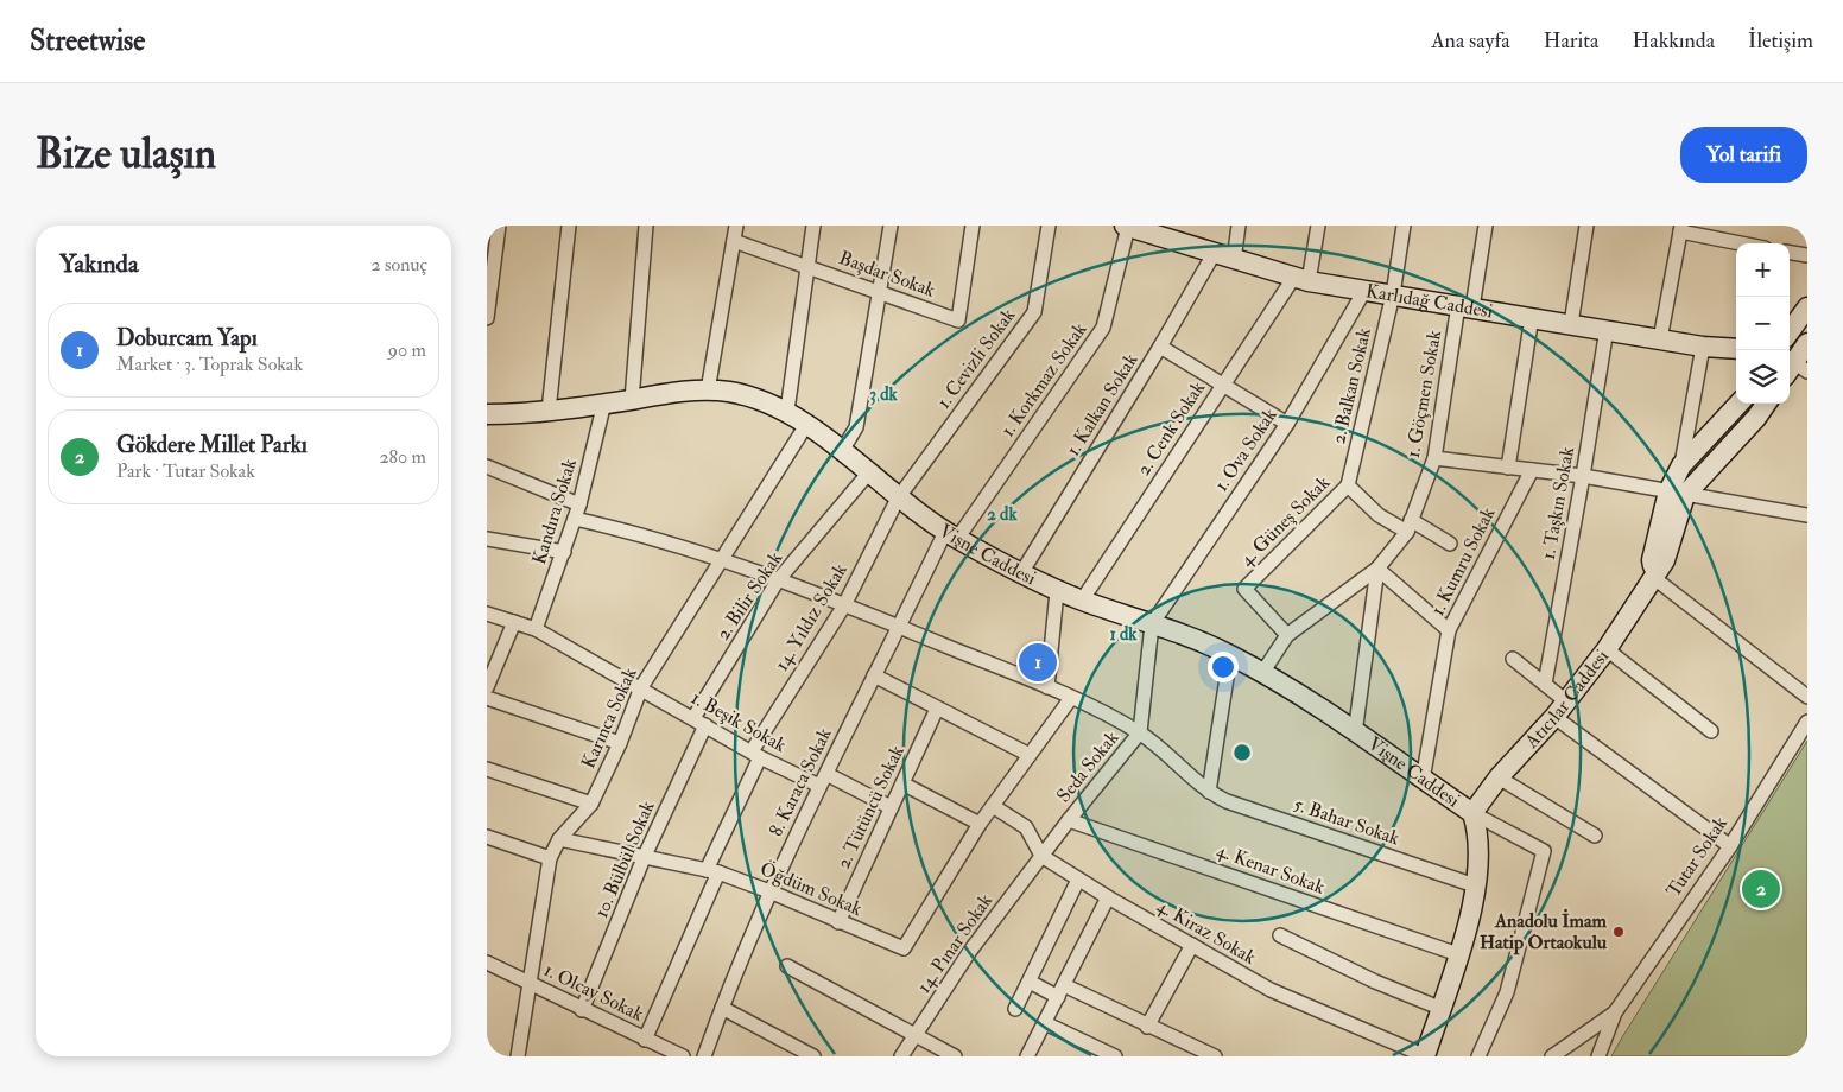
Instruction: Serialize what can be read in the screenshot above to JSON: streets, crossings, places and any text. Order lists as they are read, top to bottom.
{
  "streets": {
    "main road": ["Karlıdağ Caddesi", "Vişne Caddesi", "Atıcılar Caddesi"],
    "street": [
      "Başdar Sokak",
      "1. Cevizli Sokak",
      "1. Korkmaz Sokak",
      "2. Balkan Sokak",
      "1. Göçmen Sokak",
      "1. Kalkan Sokak",
      "2. Cenk Sokak",
      "1. Ova Sokak",
      "1. Taşkın Sokak",
      "Kandıra Sokak",
      "4. Güneş Sokak",
      "1. Kumru Sokak",
      "2. Bilir Sokak",
      "14. Yıldız Sokak",
      "Karınca Sokak",
      "1. Beşik Sokak",
      "Seda Sokak",
      "8. Karaca Sokak",
      "2. Tütüncü Sokak",
      "5. Bahar Sokak",
      "Tutar Sokak",
      "10. Bülbül Sokak",
      "4. Kenar Sokak",
      "Öğdüm Sokak",
      "4. Kiraz Sokak",
      "14. Pınar Sokak",
      "1. Olcay Sokak"
    ]
  },
  "crossings": [
    ["Karlıdağ Caddesi", "1. Korkmaz Sokak"],
    ["Karlıdağ Caddesi", "2. Balkan Sokak"],
    ["Karlıdağ Caddesi", "1. Göçmen Sokak"],
    ["Karlıdağ Caddesi", "1. Kalkan Sokak"],
    ["Karlıdağ Caddesi", "2. Cenk Sokak"],
    ["Karlıdağ Caddesi", "1. Ova Sokak"],
    ["Karlıdağ Caddesi", "1. Taşkın Sokak"],
    ["1. Cevizli Sokak", "Vişne Caddesi"],
    ["1. Cevizli Sokak", "14. Yıldız Sokak"],
    ["1. Korkmaz Sokak", "Vişne Caddesi"],
    ["1. Korkmaz Sokak", "8. Karaca Sokak"],
    ["2. Balkan Sokak", "4. Güneş Sokak"],
    ["1. Göçmen Sokak", "4. Güneş Sokak"],
    ["1. Göçmen Sokak", "Vişne Caddesi"],
    ["1. Kalkan Sokak", "Vişne Caddesi"],
    ["2. Cenk Sokak", "Vişne Caddesi"],
    ["1. Ova Sokak", "Vişne Caddesi"],
    ["1. Ova Sokak", "Seda Sokak"],
    ["Kandıra Sokak", "Vişne Caddesi"],
    ["Kandıra Sokak", "1. Beşik Sokak"],
    ["Kandıra Sokak", "5. Bahar Sokak"],
    ["Vişne Caddesi", "1. Kumru Sokak"],
    ["Vişne Caddesi", "2. Bilir Sokak"],
    ["Vişne Caddesi", "14. Yıldız Sokak"],
    ["Vişne Caddesi", "Atıcılar Caddesi"],
    ["Vişne Caddesi", "Karınca Sokak"],
    ["Vişne Caddesi", "Seda Sokak"],
    ["Vişne Caddesi", "8. Karaca Sokak"],
    ["2. Bilir Sokak", "1. Beşik Sokak"],
    ["2. Bilir Sokak", "5. Bahar Sokak"],
    ["2. Bilir Sokak", "10. Bülbül Sokak"],
    ["14. Yıldız Sokak", "1. Beşik Sokak"],
    ["14. Yıldız Sokak", "5. Bahar Sokak"],
    ["14. Yıldız Sokak", "Öğdüm Sokak"],
    ["14. Yıldız Sokak", "1. Olcay Sokak"],
    ["Karınca Sokak", "1. Beşik Sokak"],
    ["Karınca Sokak", "5. Bahar Sokak"],
    ["Karınca Sokak", "Öğdüm Sokak"],
    ["Karınca Sokak", "1. Olcay Sokak"],
    ["1. Beşik Sokak", "8. Karaca Sokak"],
    ["1. Beşik Sokak", "2. Tütüncü Sokak"],
    ["1. Beşik Sokak", "10. Bülbül Sokak"],
    ["Seda Sokak", "5. Bahar Sokak"],
    ["Seda Sokak", "4. Kenar Sokak"],
    ["Seda Sokak", "4. Kiraz Sokak"],
    ["Seda Sokak", "14. Pınar Sokak"],
    ["8. Karaca Sokak", "5. Bahar Sokak"],
    ["8. Karaca Sokak", "Öğdüm Sokak"],
    ["2. Tütüncü Sokak", "Öğdüm Sokak"],
    ["5. Bahar Sokak", "Öğdüm Sokak"],
    ["10. Bülbül Sokak", "Öğdüm Sokak"],
    ["10. Bülbül Sokak", "1. Olcay Sokak"],
    ["Öğdüm Sokak", "4. Kiraz Sokak"],
    ["4. Kiraz Sokak", "14. Pınar Sokak"]
  ],
  "places": ["Anadolu İmam Hatip Ortaokulu"],
  "page": {
    "header": "Streetwise",
    "nav": [
      "Ana sayfa",
      "Harita",
      "Hakkında",
      "İletişim"
    ],
    "buttons": "Yol tarifi",
    "title": "Bize ulaşın",
    "heading": ["Yakında", "2 sonuç"],
    "map_buttons": ["+", "−"],
    "list": [
      {
        "mark": "1",
        "name": "Doburcam Yapı",
        "note": "Market · 3. Toprak Sokak",
        "value": "90 m"
      },
      {
        "mark": "2",
        "name": "Gökdere Millet Parkı",
        "note": "Park · Tutar Sokak",
        "value": "280 m"
      }
    ],
    "pins": ["1", "2"]
  },
  "rings": ["3 dk", "2 dk", "1 dk"]
}
